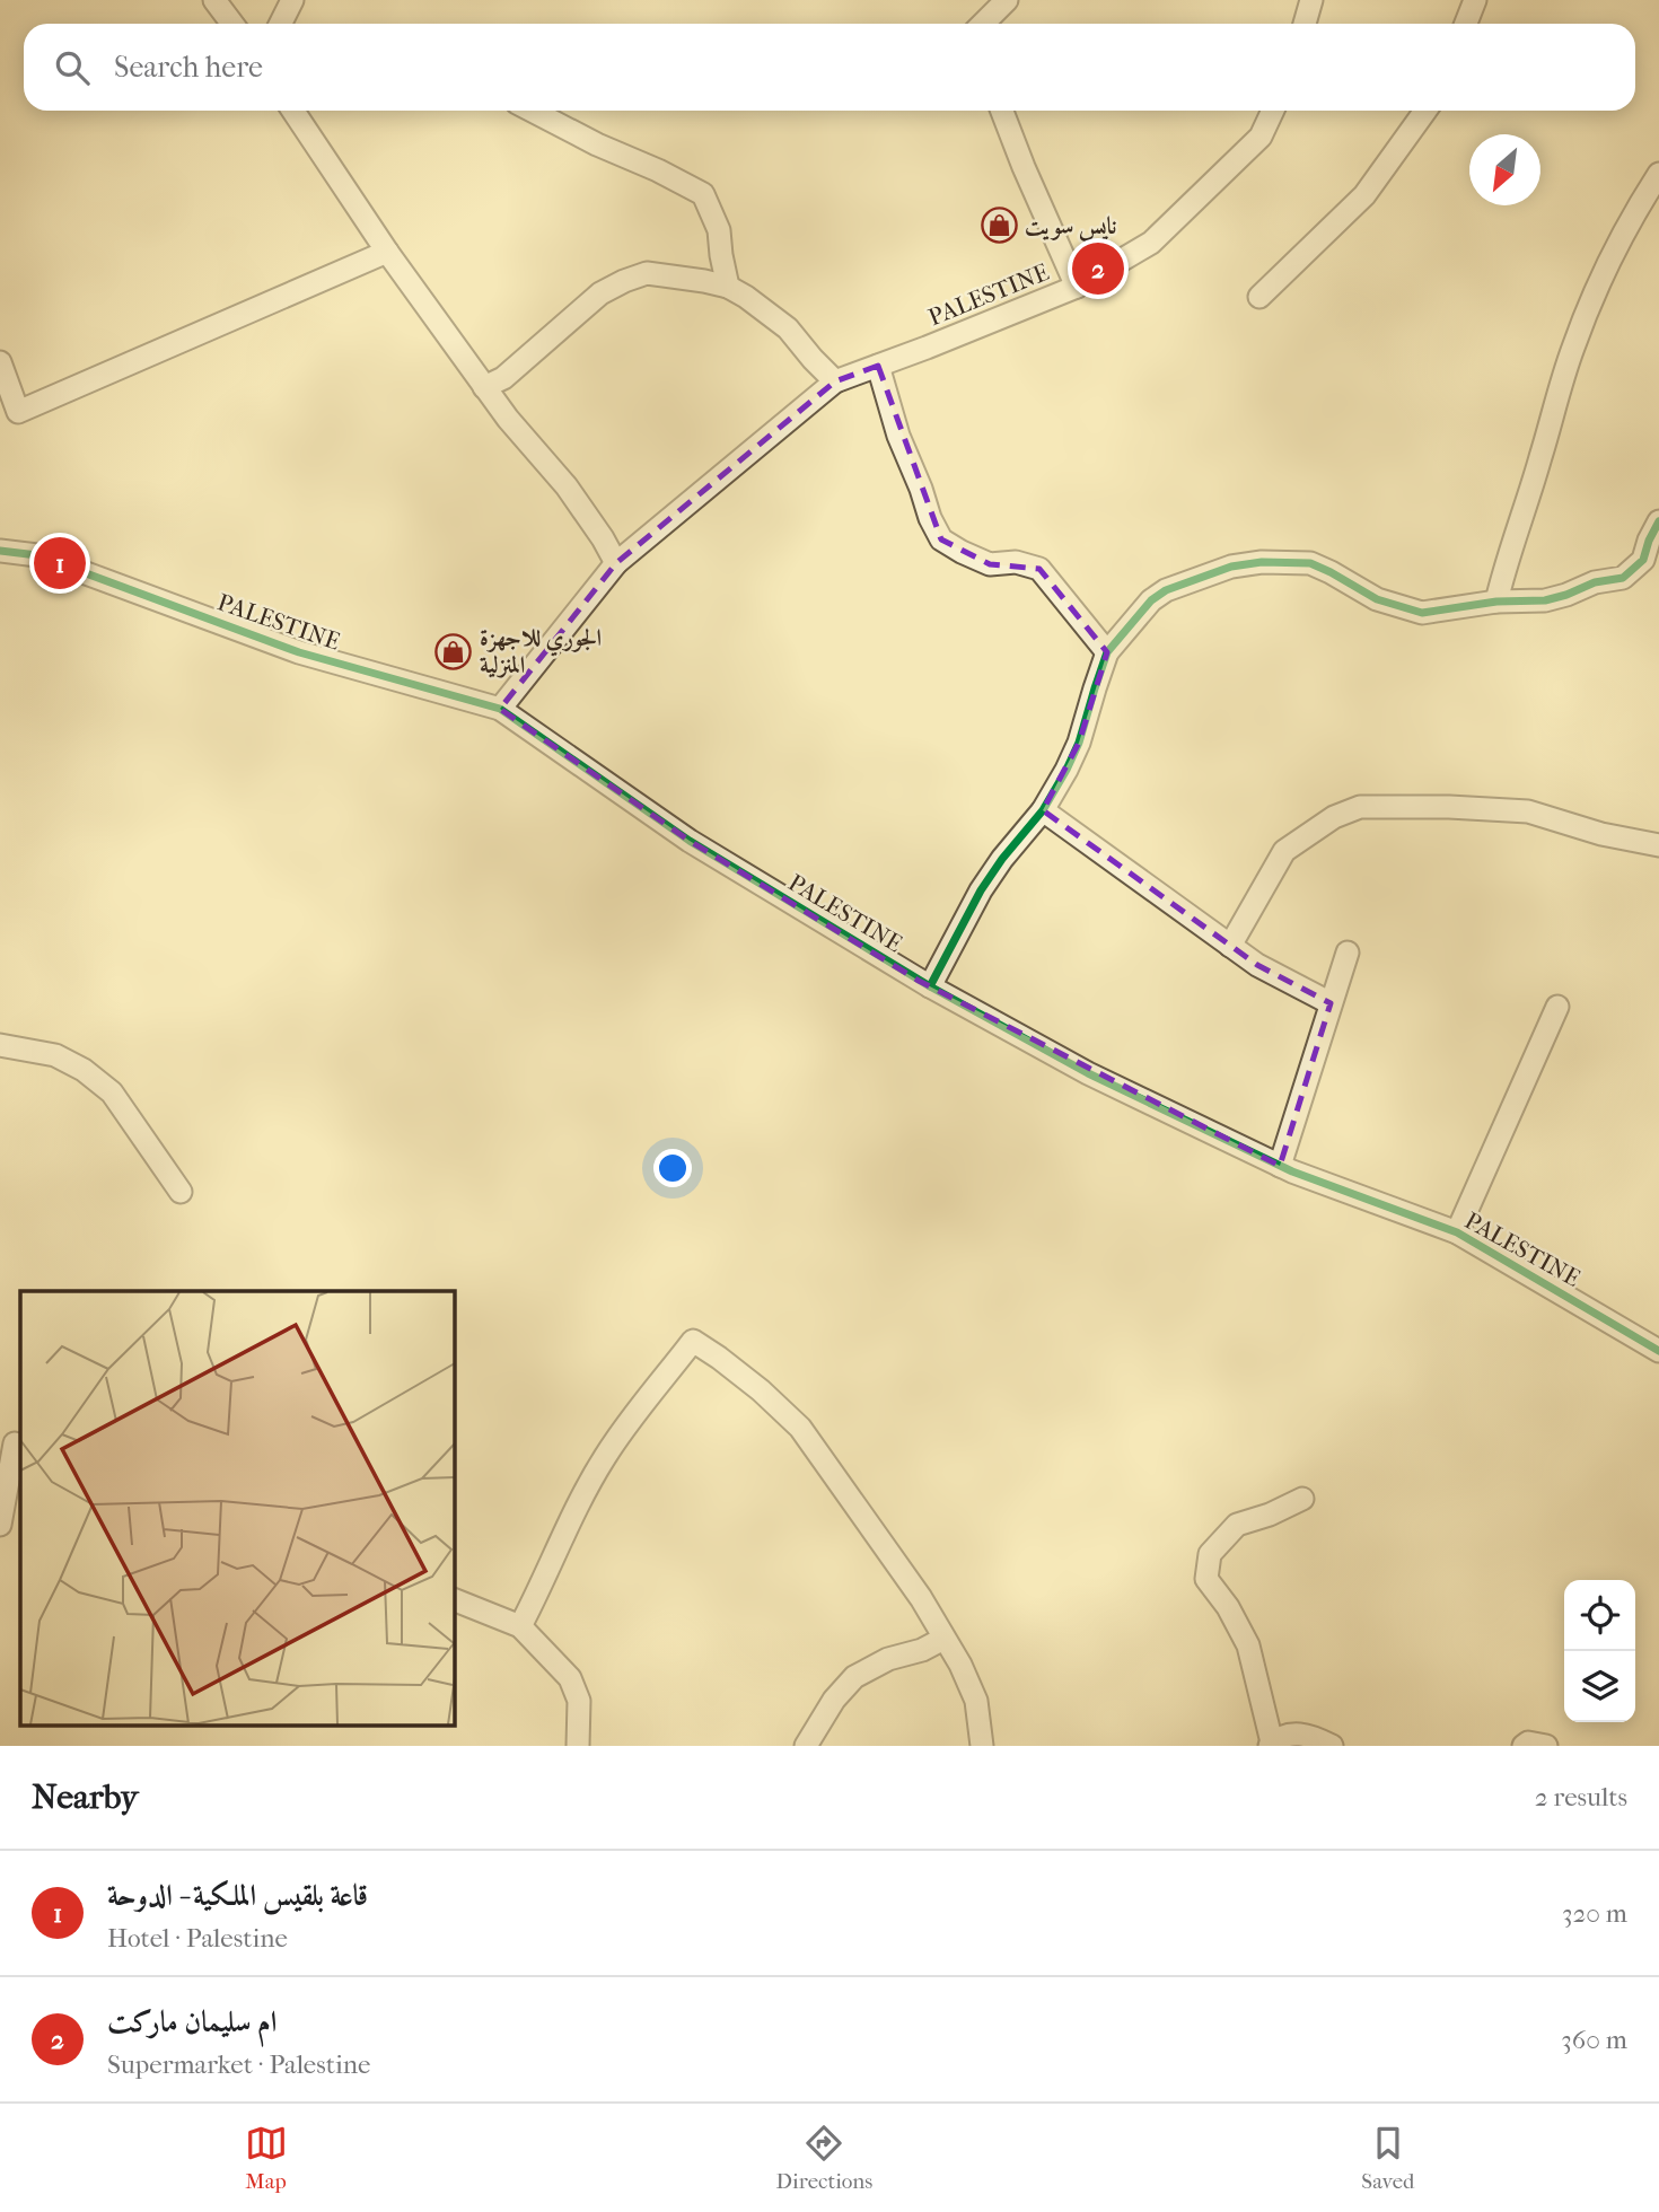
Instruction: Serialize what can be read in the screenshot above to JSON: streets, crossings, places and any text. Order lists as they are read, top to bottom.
{
  "streets": {
    "street": ["PALESTINE"]
  },
  "places": {
    "shop": ["نايس سويت", "الجوري للاجهزة المنزلية"]
  },
  "north": "bottom left",
  "page": {
    "search": "Search here",
    "pins": ["2", "1"],
    "heading": ["Nearby", "2 results"],
    "list": [
      {
        "mark": "1",
        "name": "قاعة بلقيس الملكية - الدوحة",
        "note": "Hotel · Palestine",
        "value": "320 m"
      },
      {
        "mark": "2",
        "name": "ام سليمان ماركت",
        "note": "Supermarket · Palestine",
        "value": "360 m"
      }
    ],
    "nav": ["Map", "Directions", "Saved"]
  }
}
